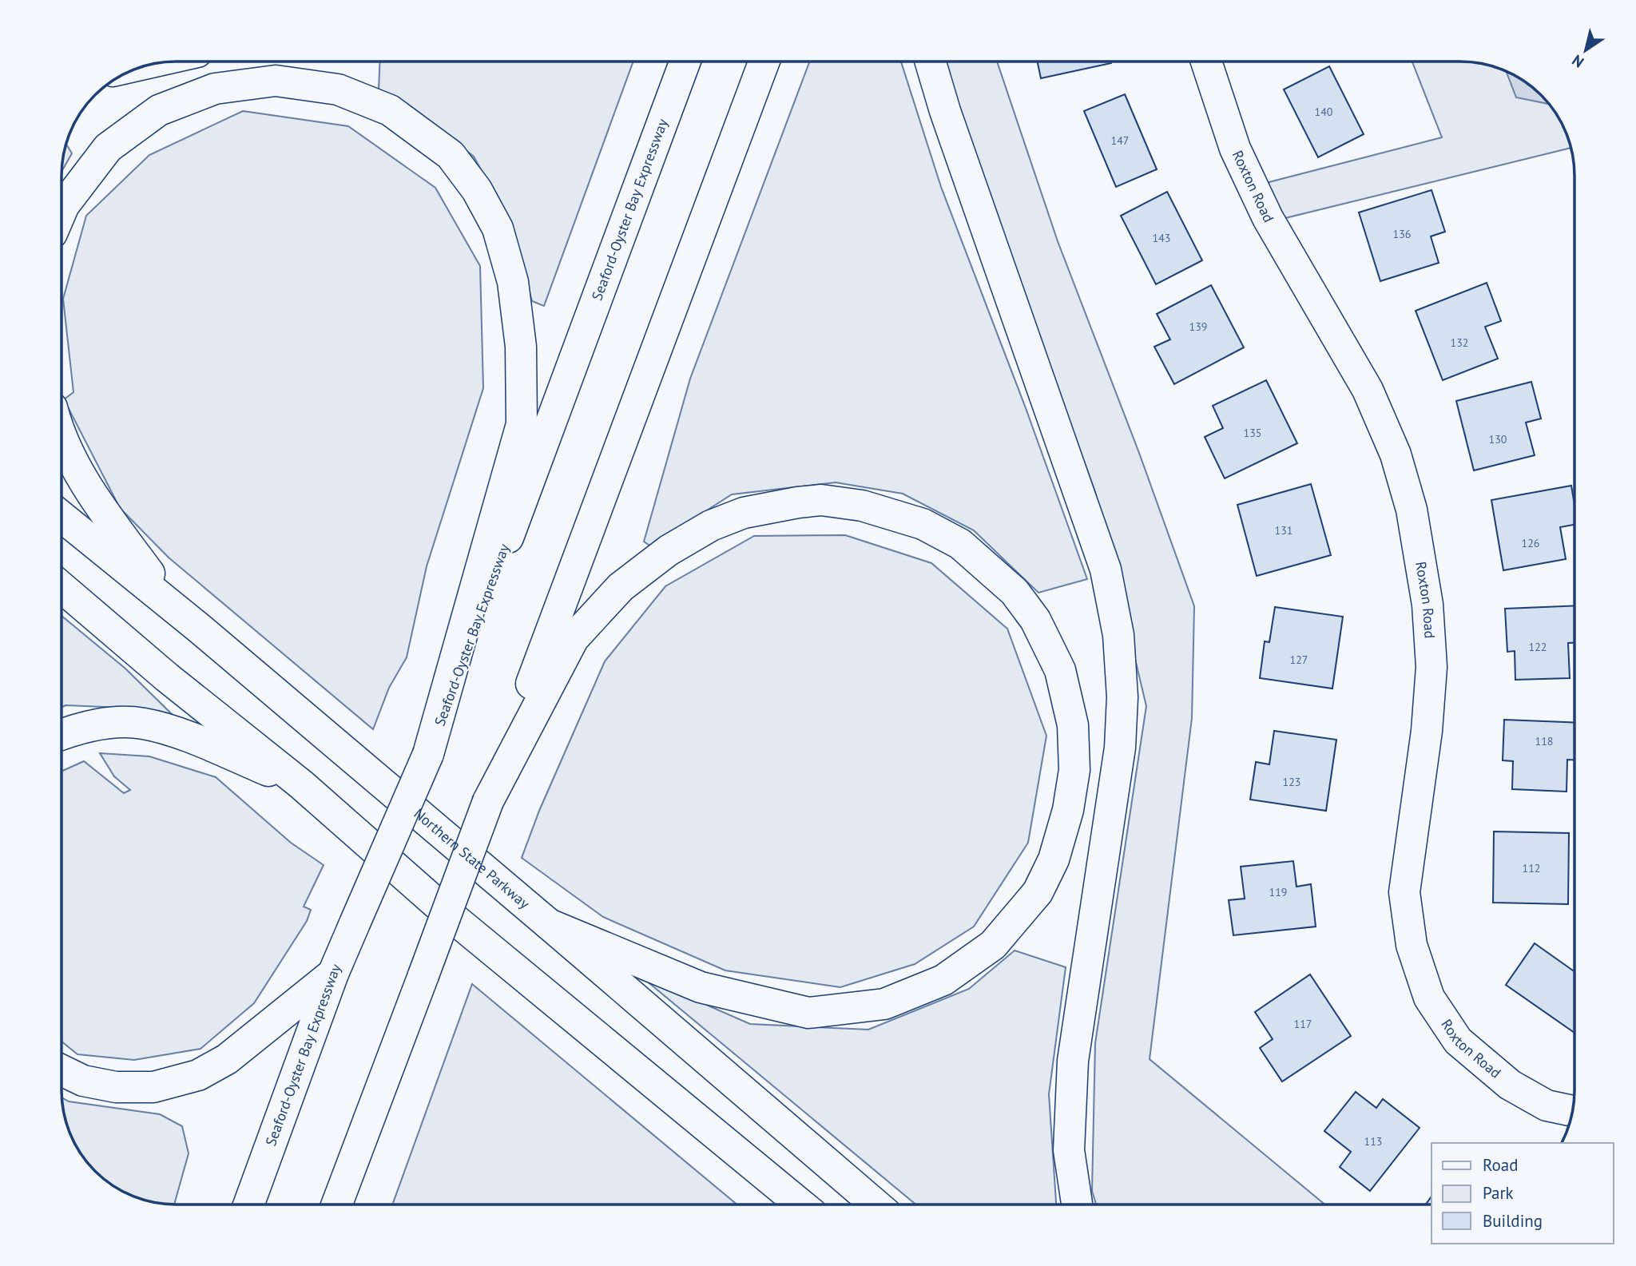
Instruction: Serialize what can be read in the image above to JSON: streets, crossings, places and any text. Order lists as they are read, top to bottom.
{
  "streets": {
    "main road": ["Roxton Road", "Seaford-Oyster Bay Expressway", "Northern State Parkway"]
  },
  "house_numbers": [
    "140",
    "147",
    "136",
    "143",
    "139",
    "132",
    "135",
    "130",
    "131",
    "126",
    "122",
    "127",
    "118",
    "123",
    "112",
    "119",
    "117",
    "113"
  ],
  "legend": ["Road", "Park", "Building"],
  "north": "bottom left"
}
